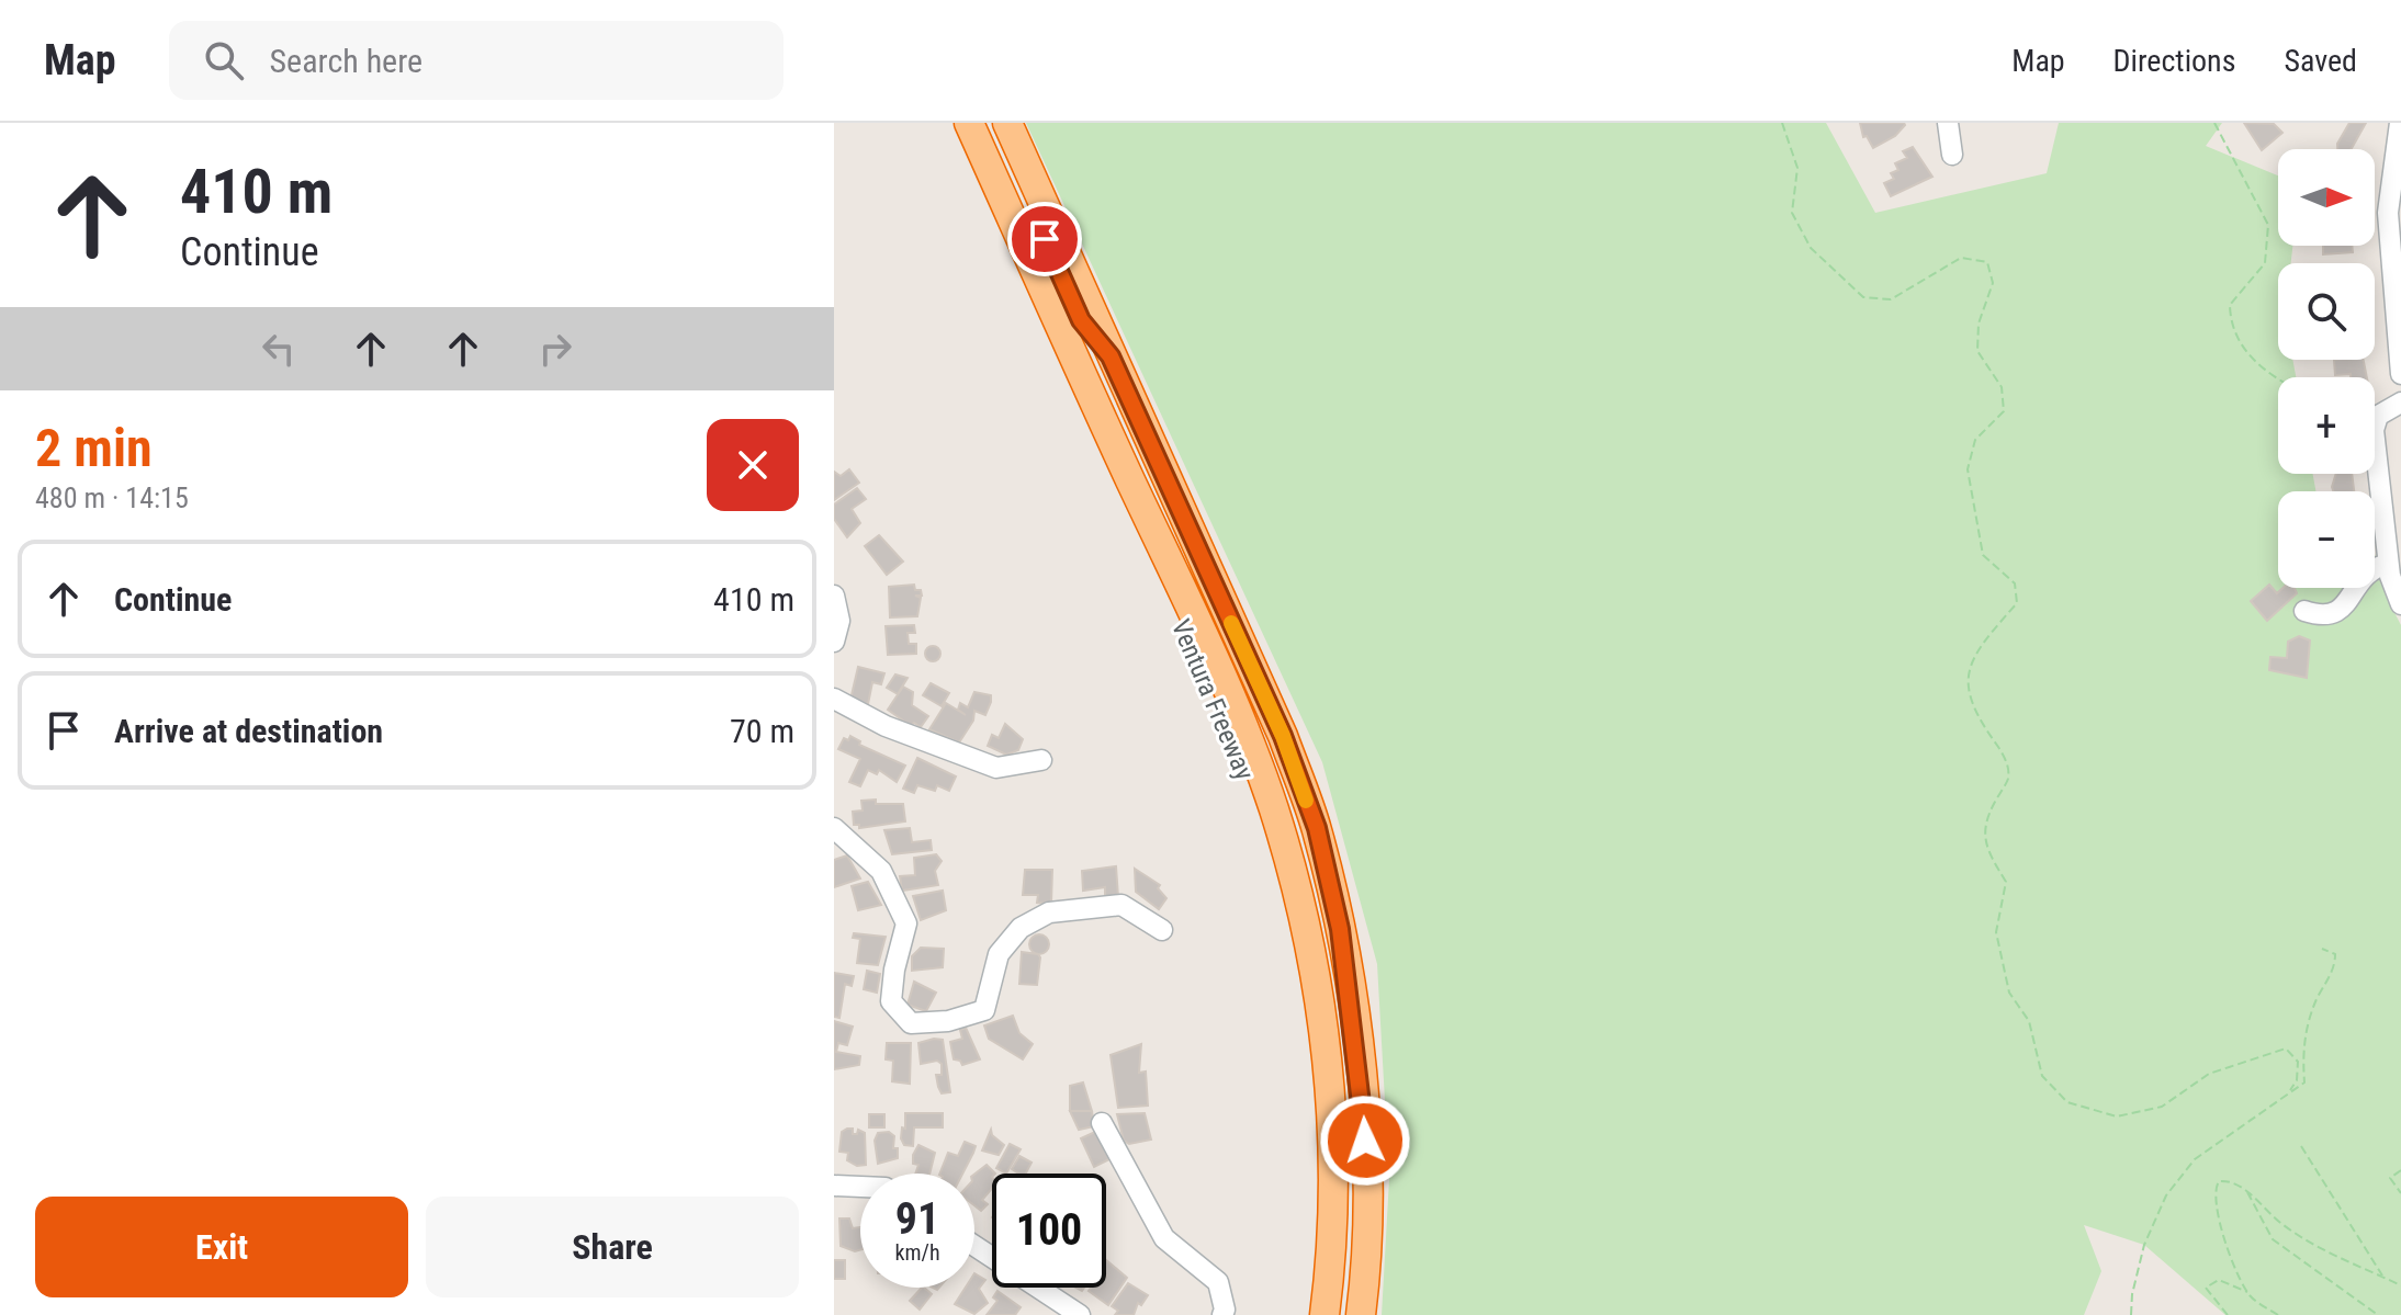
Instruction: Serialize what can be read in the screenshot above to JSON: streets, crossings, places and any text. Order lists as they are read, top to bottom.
{
  "streets": {
    "highway": ["Ventura Freeway"]
  },
  "north": "right",
  "page": {
    "header": "Map",
    "search": "Search here",
    "nav": ["Map", "Directions", "Saved"],
    "turn": ["410 m", "Continue"],
    "map_buttons": ["+", "−"],
    "heading": ["2 min", "480 m · 14:15"],
    "list": [
      {
        "name": "Continue",
        "value": "410 m"
      },
      {
        "name": "Arrive at destination",
        "value": "70 m"
      }
    ],
    "speed": "91 km/h",
    "limit": "100",
    "buttons": ["Exit", "Share"]
  }
}
